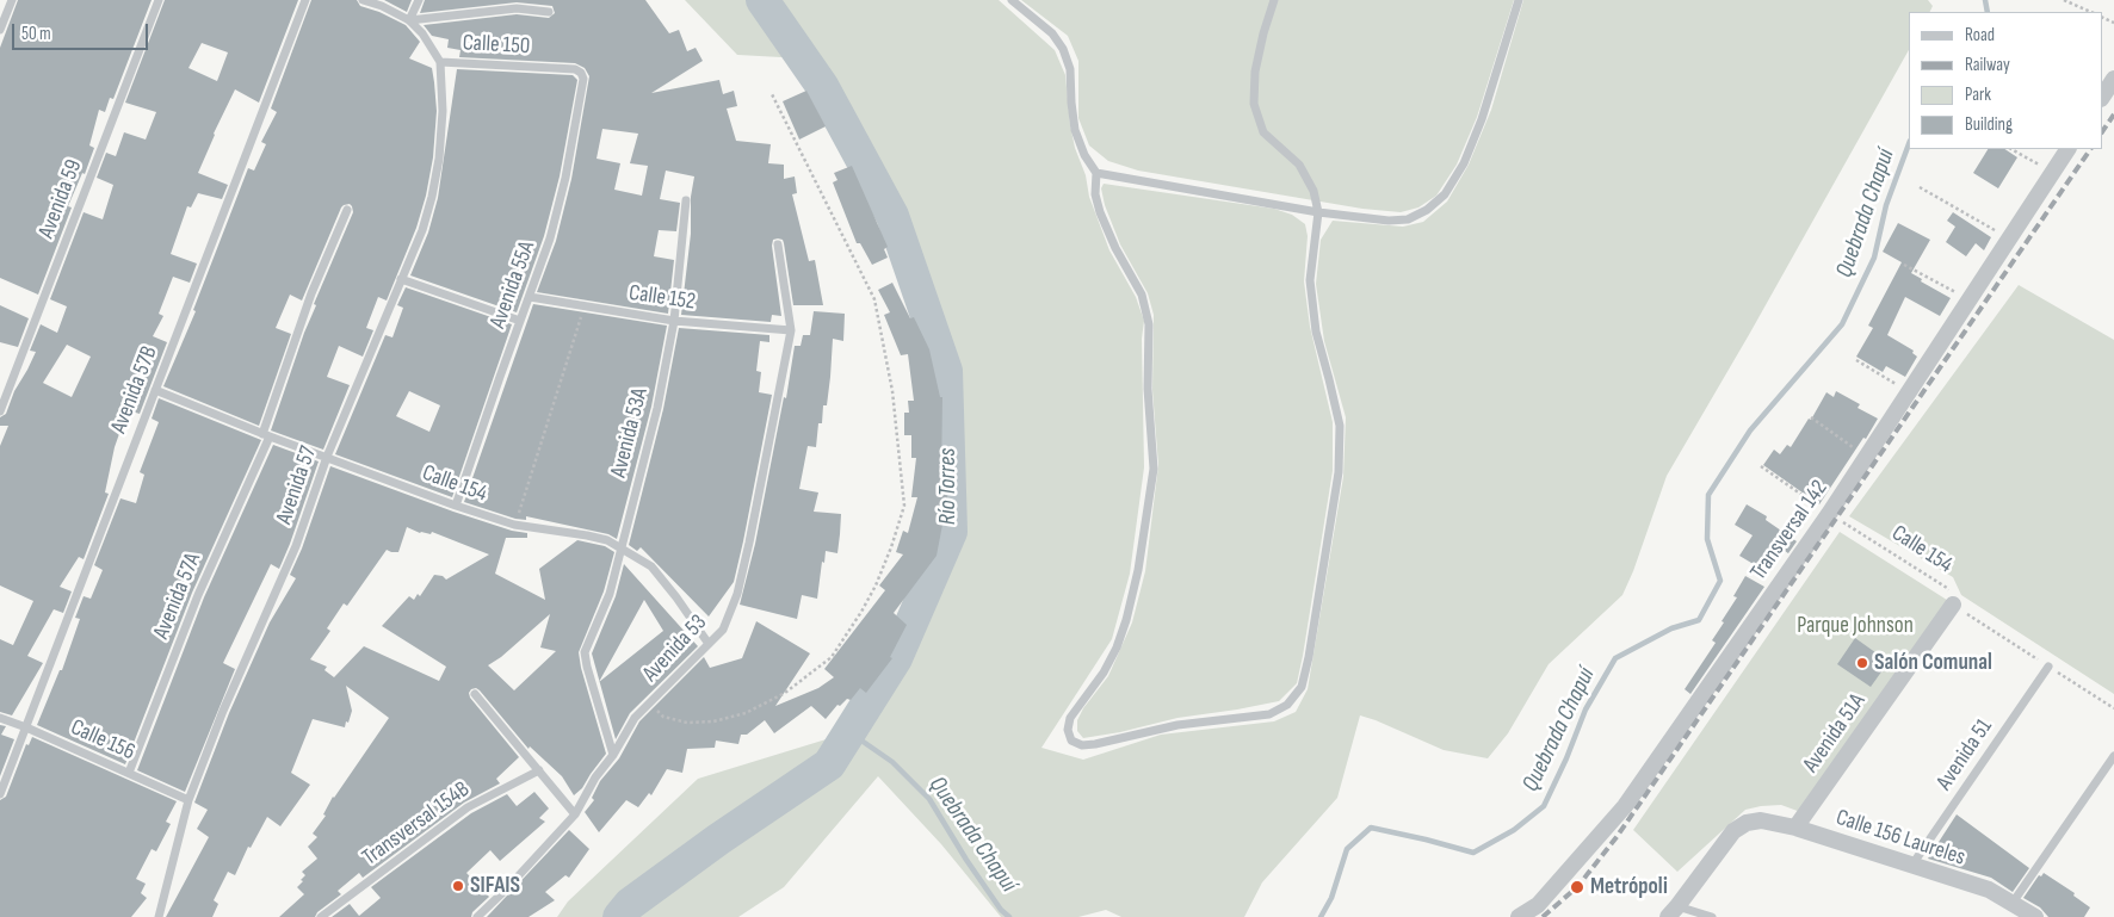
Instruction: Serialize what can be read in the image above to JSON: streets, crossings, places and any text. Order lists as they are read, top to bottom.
{
  "streets": {
    "street": ["Transversal 142", "Avenida 51A", "Calle 156 Laureles"],
    "lane": [
      "Calle 150",
      "Avenida 59",
      "Avenida 55A",
      "Calle 152",
      "Avenida 57B",
      "Avenida 53A",
      "Calle 154",
      "Avenida 57",
      "Avenida 57A",
      "Avenida 53",
      "Calle 156",
      "Avenida 51",
      "Transversal 154B"
    ]
  },
  "crossings": [
    ["Calle 150", "Avenida 55A"],
    ["Calle 150", "Avenida 57"],
    ["Avenida 55A", "Calle 152"],
    ["Avenida 55A", "Calle 154"],
    ["Calle 152", "Avenida 53A"],
    ["Calle 152", "Avenida 53"],
    ["Avenida 57B", "Calle 154"],
    ["Avenida 57B", "Calle 156"],
    ["Avenida 53A", "Calle 154"],
    ["Avenida 53A", "Avenida 53"],
    ["Calle 154", "Avenida 57"],
    ["Calle 154", "Transversal 142"],
    ["Calle 154", "Avenida 57A"],
    ["Calle 154", "Avenida 53"],
    ["Calle 154", "Avenida 51A"],
    ["Calle 154", "Avenida 51"],
    ["Avenida 57", "Calle 156"],
    ["Avenida 57A", "Calle 156"],
    ["Avenida 51A", "Calle 156 Laureles"],
    ["Avenida 51", "Calle 156 Laureles"]
  ],
  "water": ["Quebrada Chapuí", "Río Torres"],
  "parks": ["Parque Johnson"],
  "places": ["Salón Comunal", "SIFAIS", "Metrópoli"],
  "legend": [
    "Road",
    "Railway",
    "Park",
    "Building"
  ],
  "scale_bar": "50 m"
}
